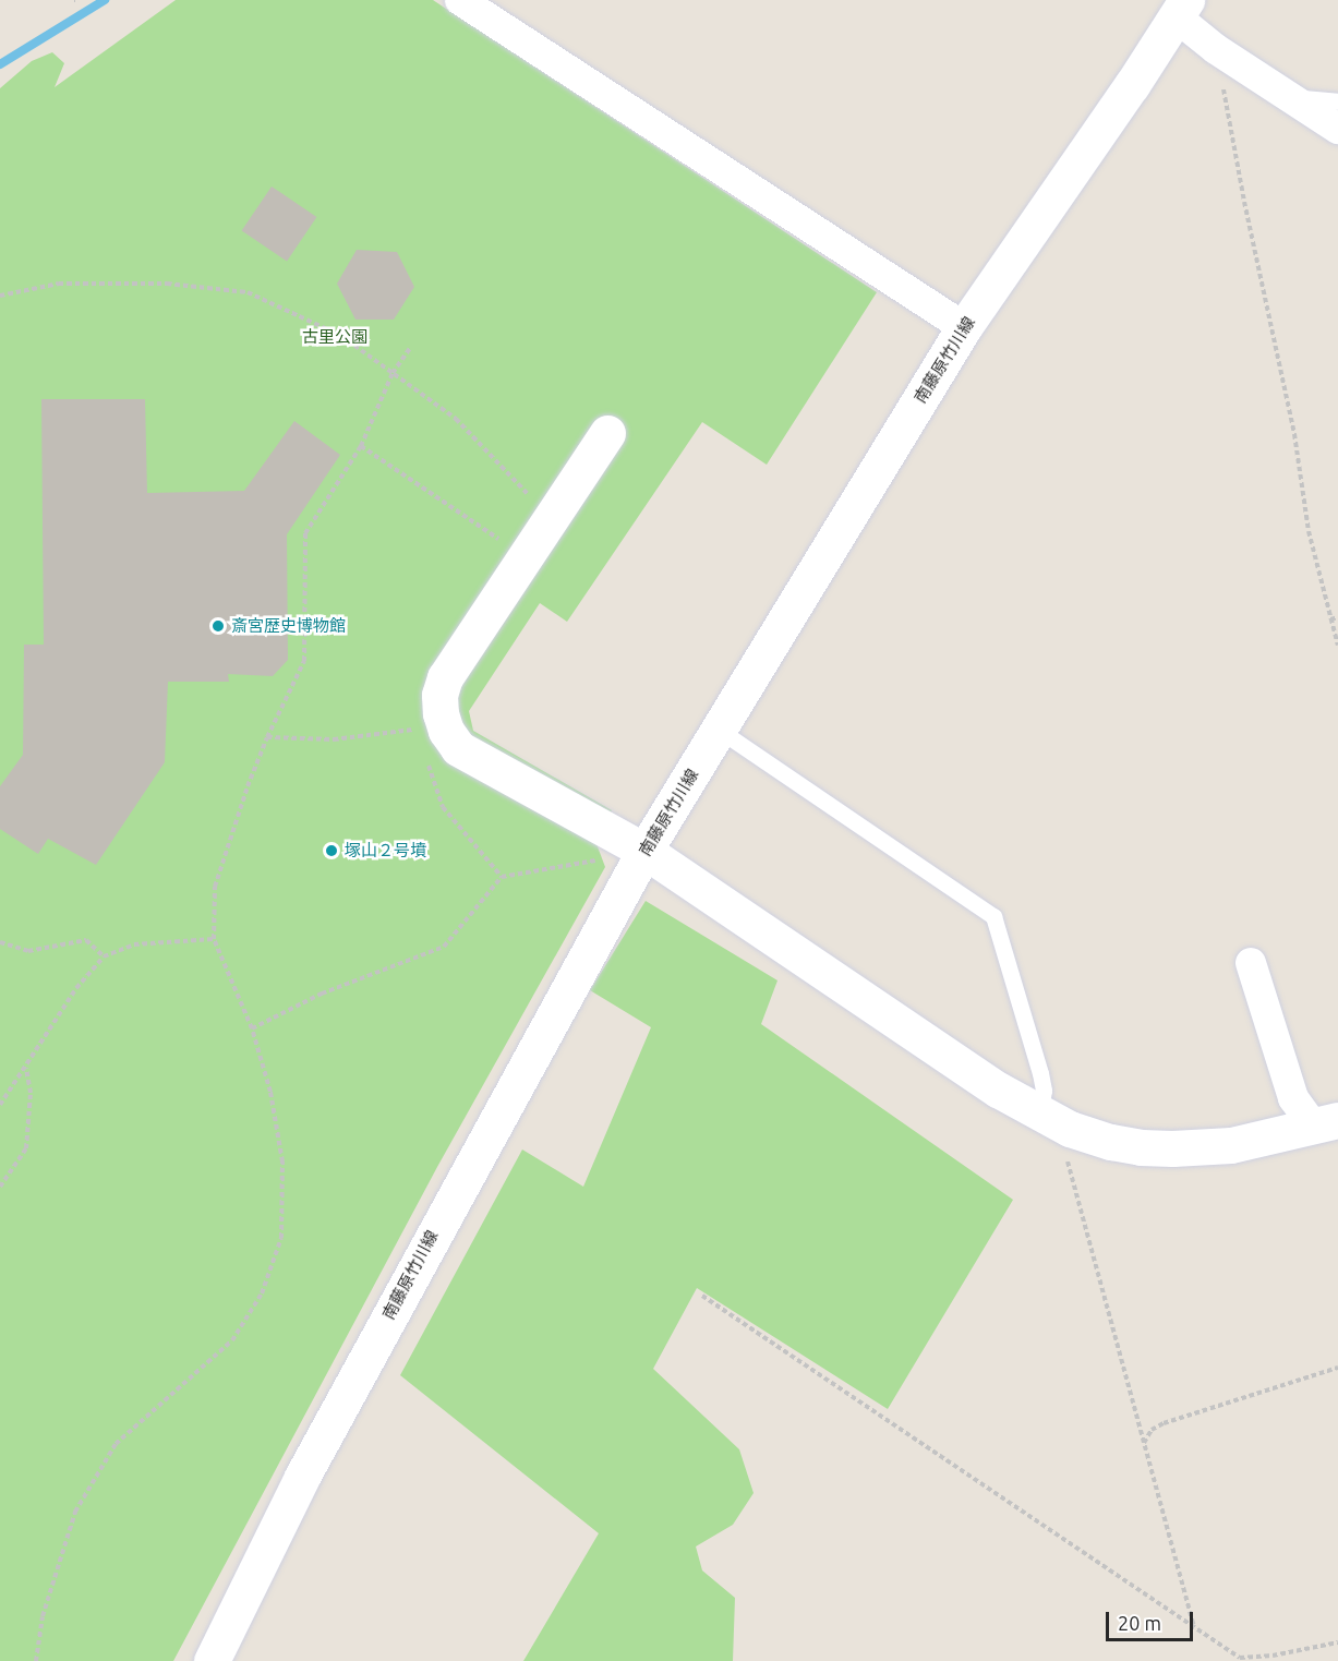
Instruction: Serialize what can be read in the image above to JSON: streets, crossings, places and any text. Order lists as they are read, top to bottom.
{
  "streets": {
    "main road": ["南藤原竹川線"]
  },
  "parks": ["古里公園"],
  "places": ["斎宮歴史博物館", "塚山２号墳"],
  "scale_bar": "20 m"
}
